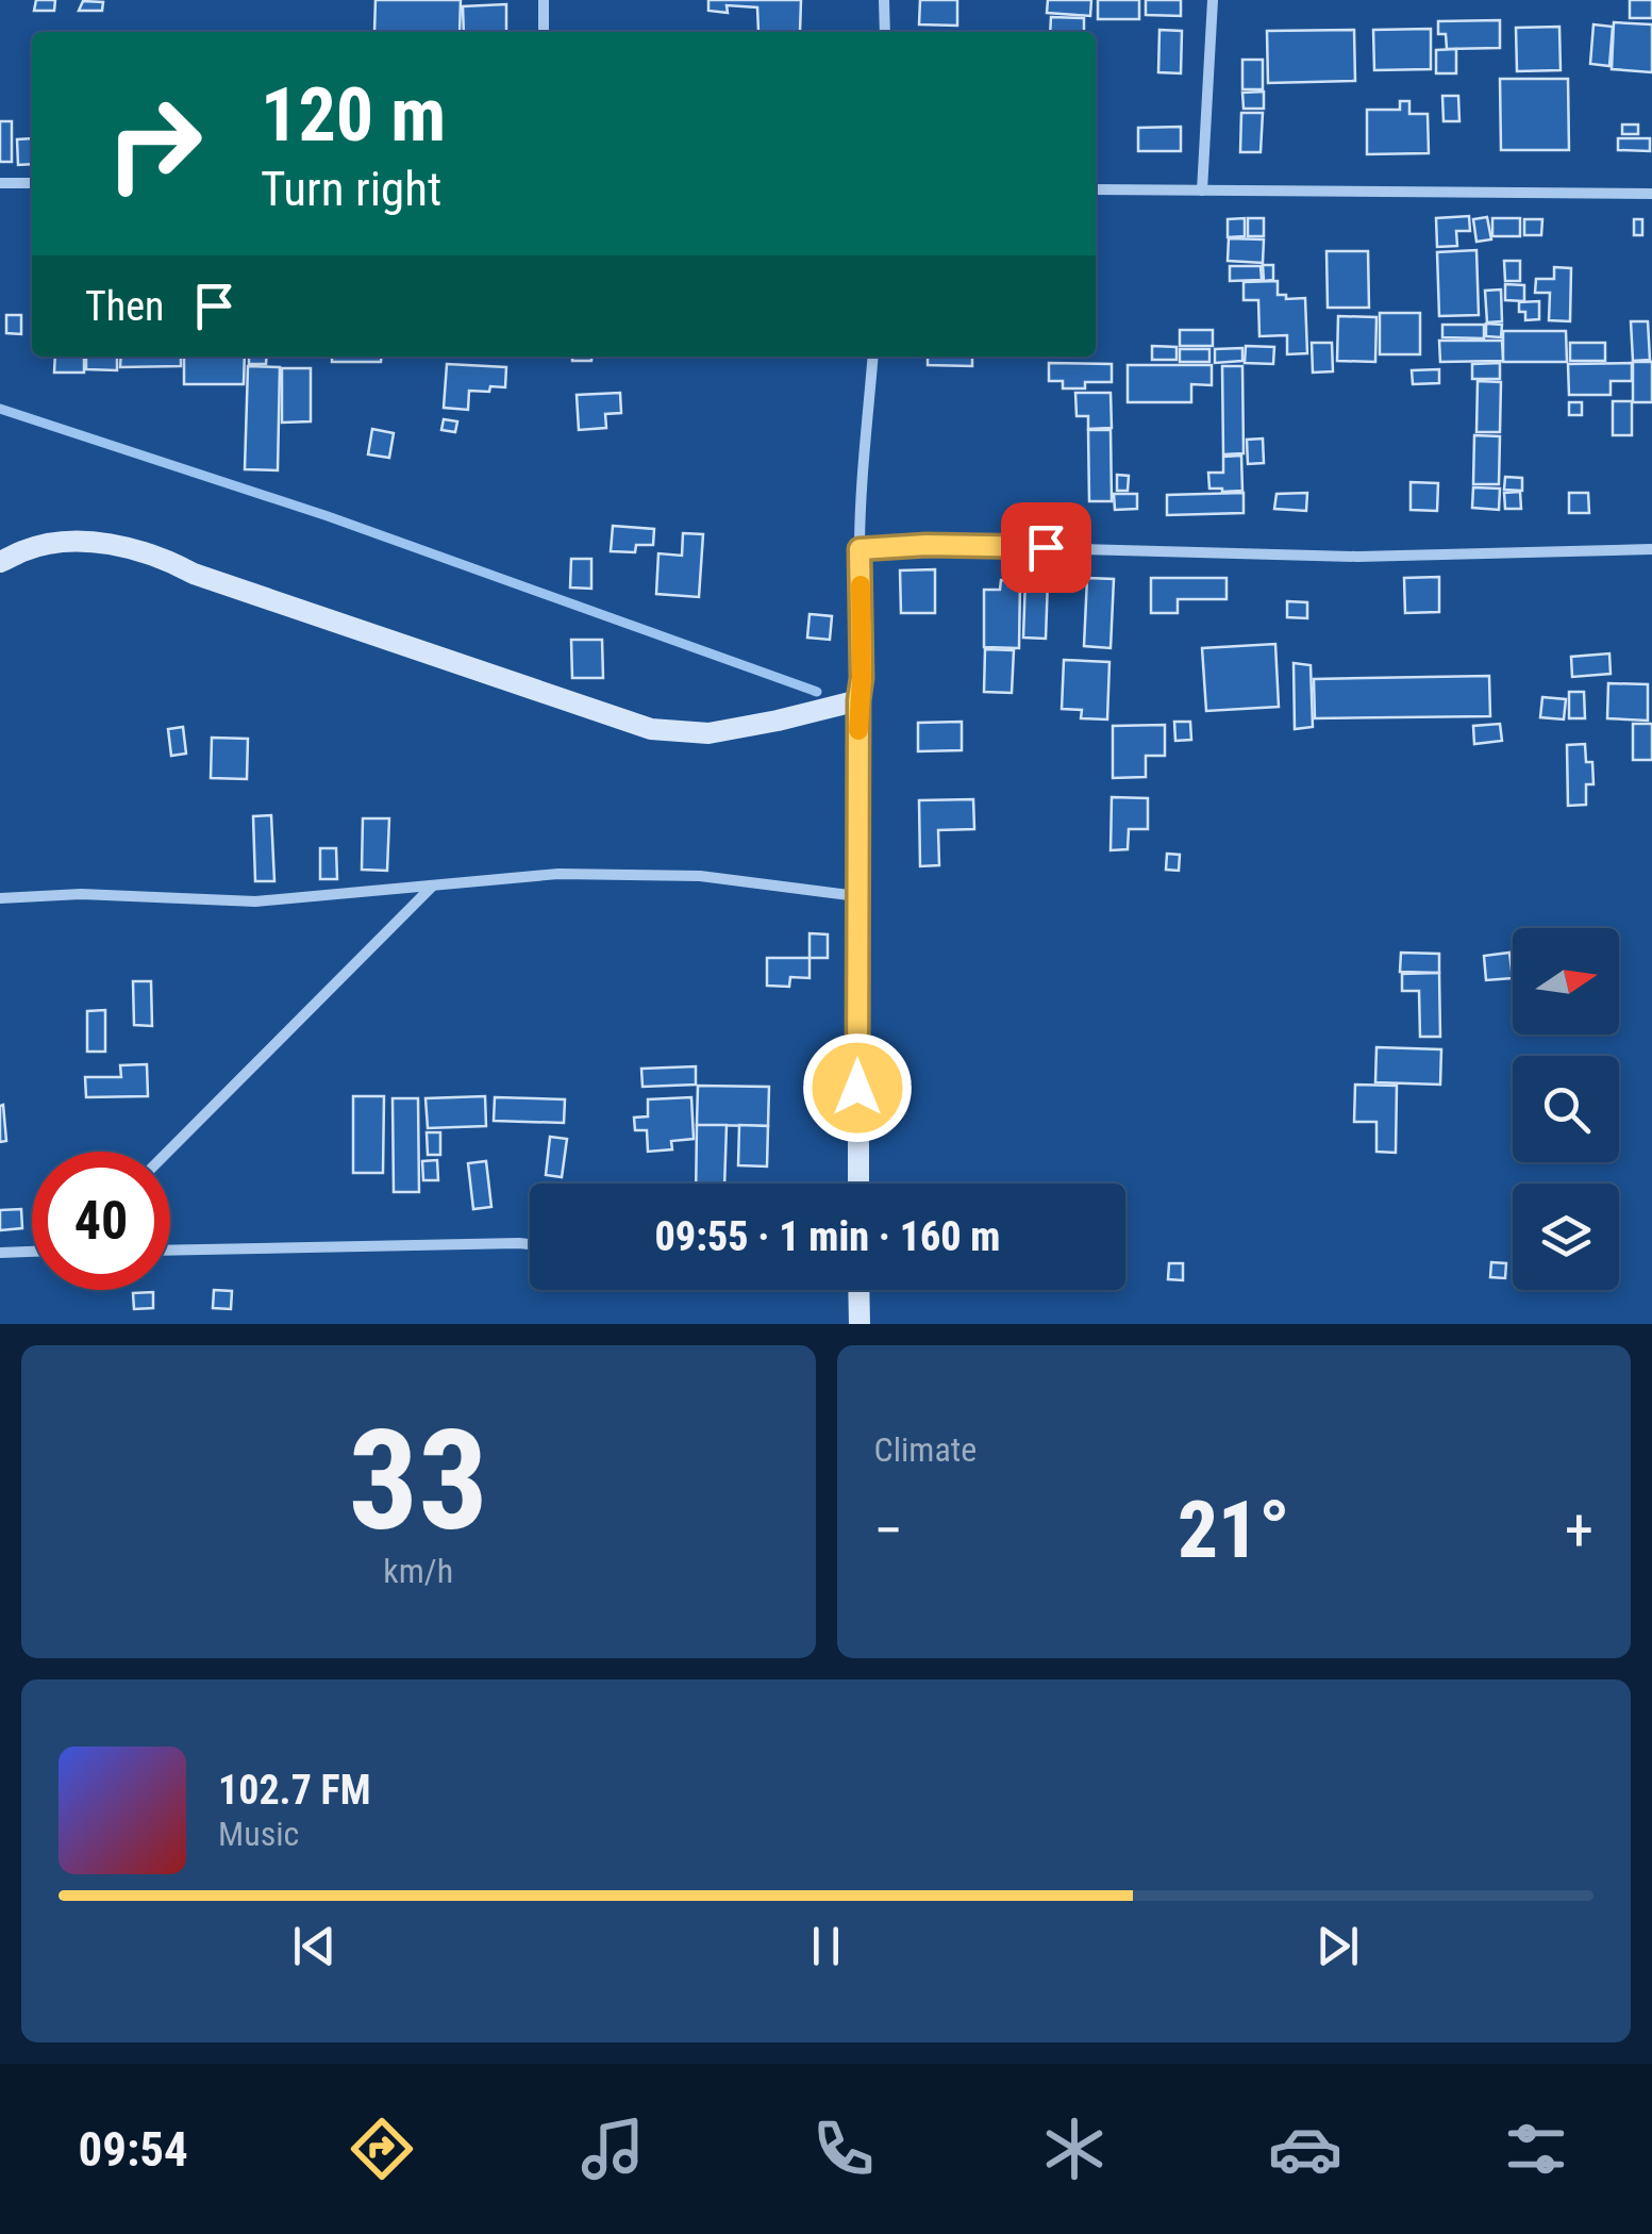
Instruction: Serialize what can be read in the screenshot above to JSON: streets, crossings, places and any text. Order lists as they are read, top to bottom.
{
  "north": "right",
  "page": {
    "turn": ["120 m", "Turn right"],
    "then": "Then",
    "limit": "40",
    "trip": "09:55 · 1 min · 160 m",
    "tile": [
      ["33", "km/h"],
      "Climate"
    ],
    "heat": ["−", "21°", "+"],
    "song": ["102.7 FM", "Music"],
    "tabs": "09:54"
  }
}
